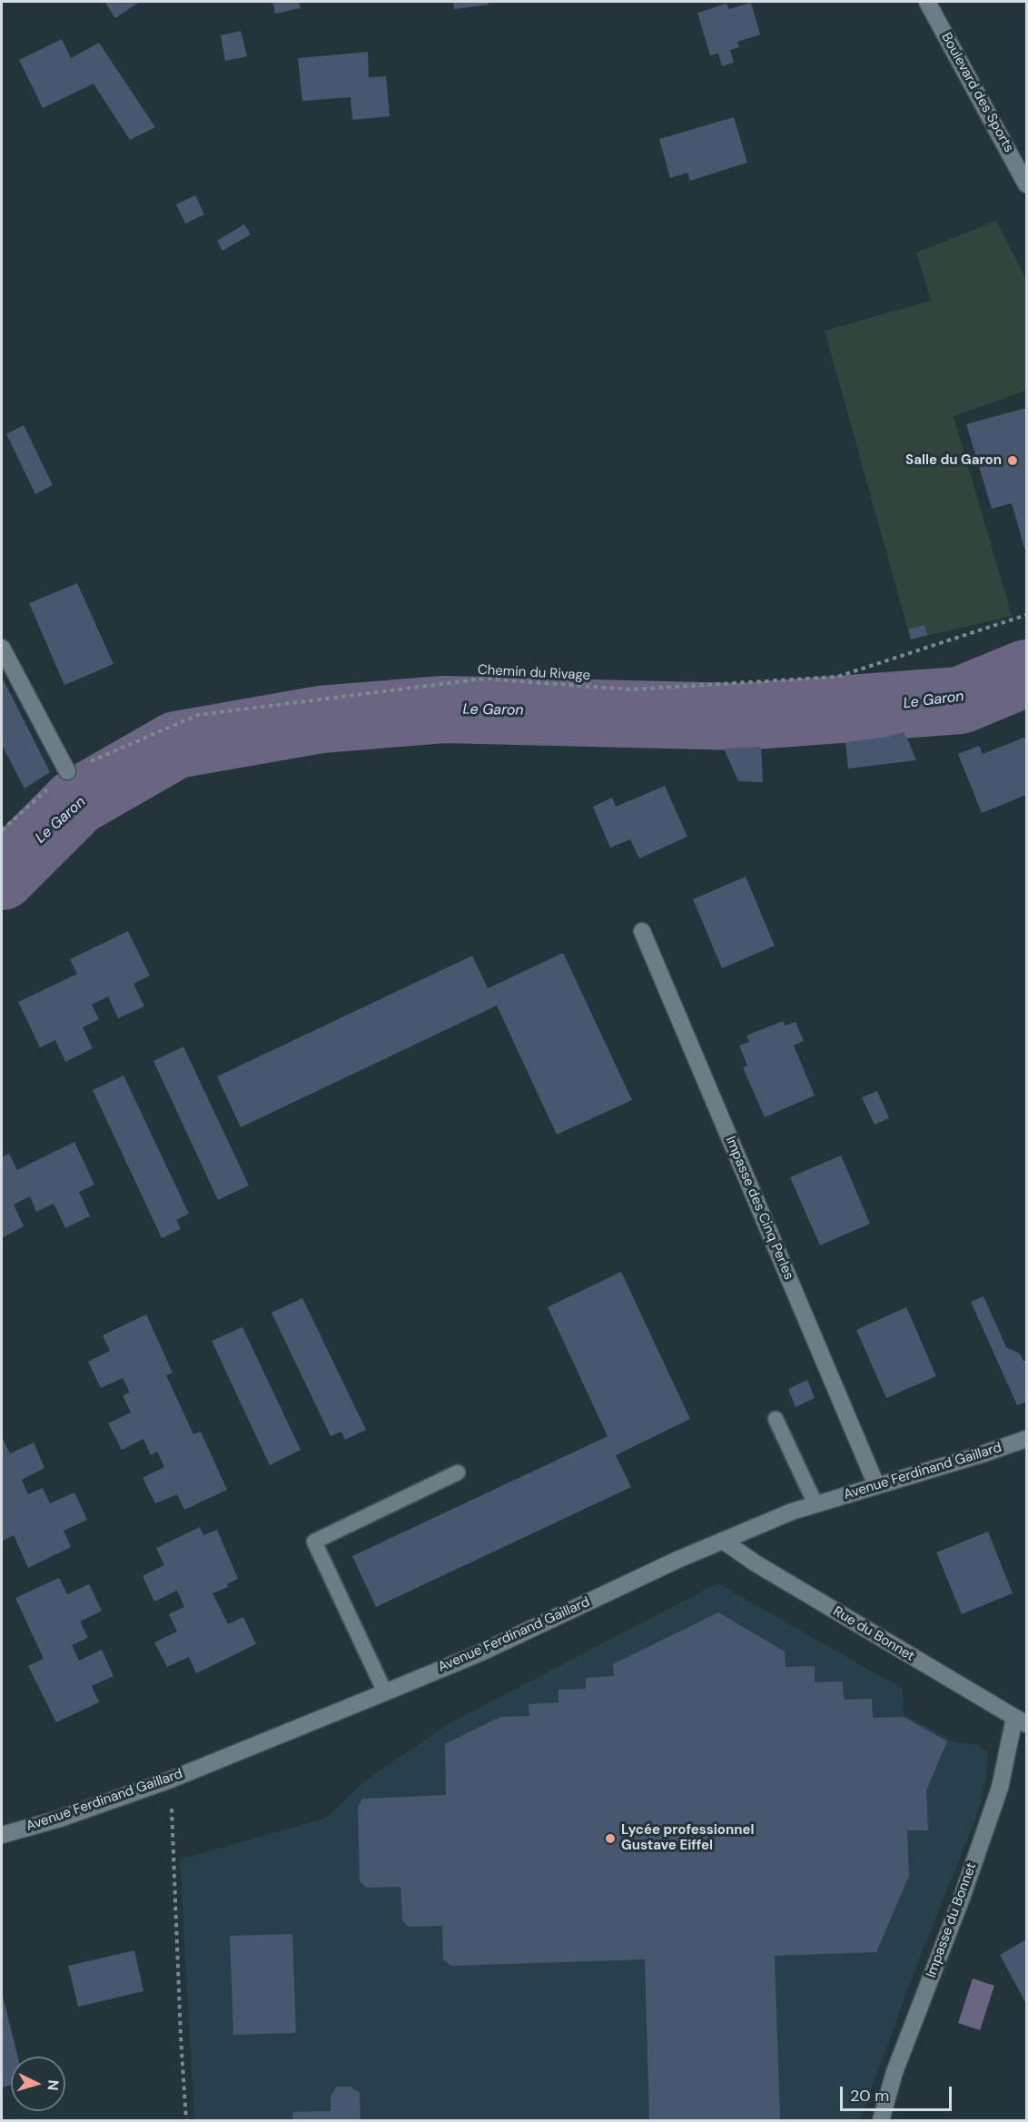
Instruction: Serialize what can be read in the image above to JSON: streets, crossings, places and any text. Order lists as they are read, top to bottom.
{
  "streets": {
    "street": [
      "Boulevard des Sports",
      "Impasse des Cinq Perles",
      "Avenue Ferdinand Gaillard",
      "Rue du Bonnet",
      "Impasse du Bonnet"
    ],
    "path": ["Chemin du Rivage"]
  },
  "crossings": [
    ["Impasse des Cinq Perles", "Avenue Ferdinand Gaillard"],
    ["Avenue Ferdinand Gaillard", "Rue du Bonnet"],
    ["Rue du Bonnet", "Impasse du Bonnet"]
  ],
  "water": ["Le Garon"],
  "places": ["Salle du Garon", "Lycée professionnel Gustave Eiffel"],
  "scale_bar": "20 m",
  "north": "right"
}
